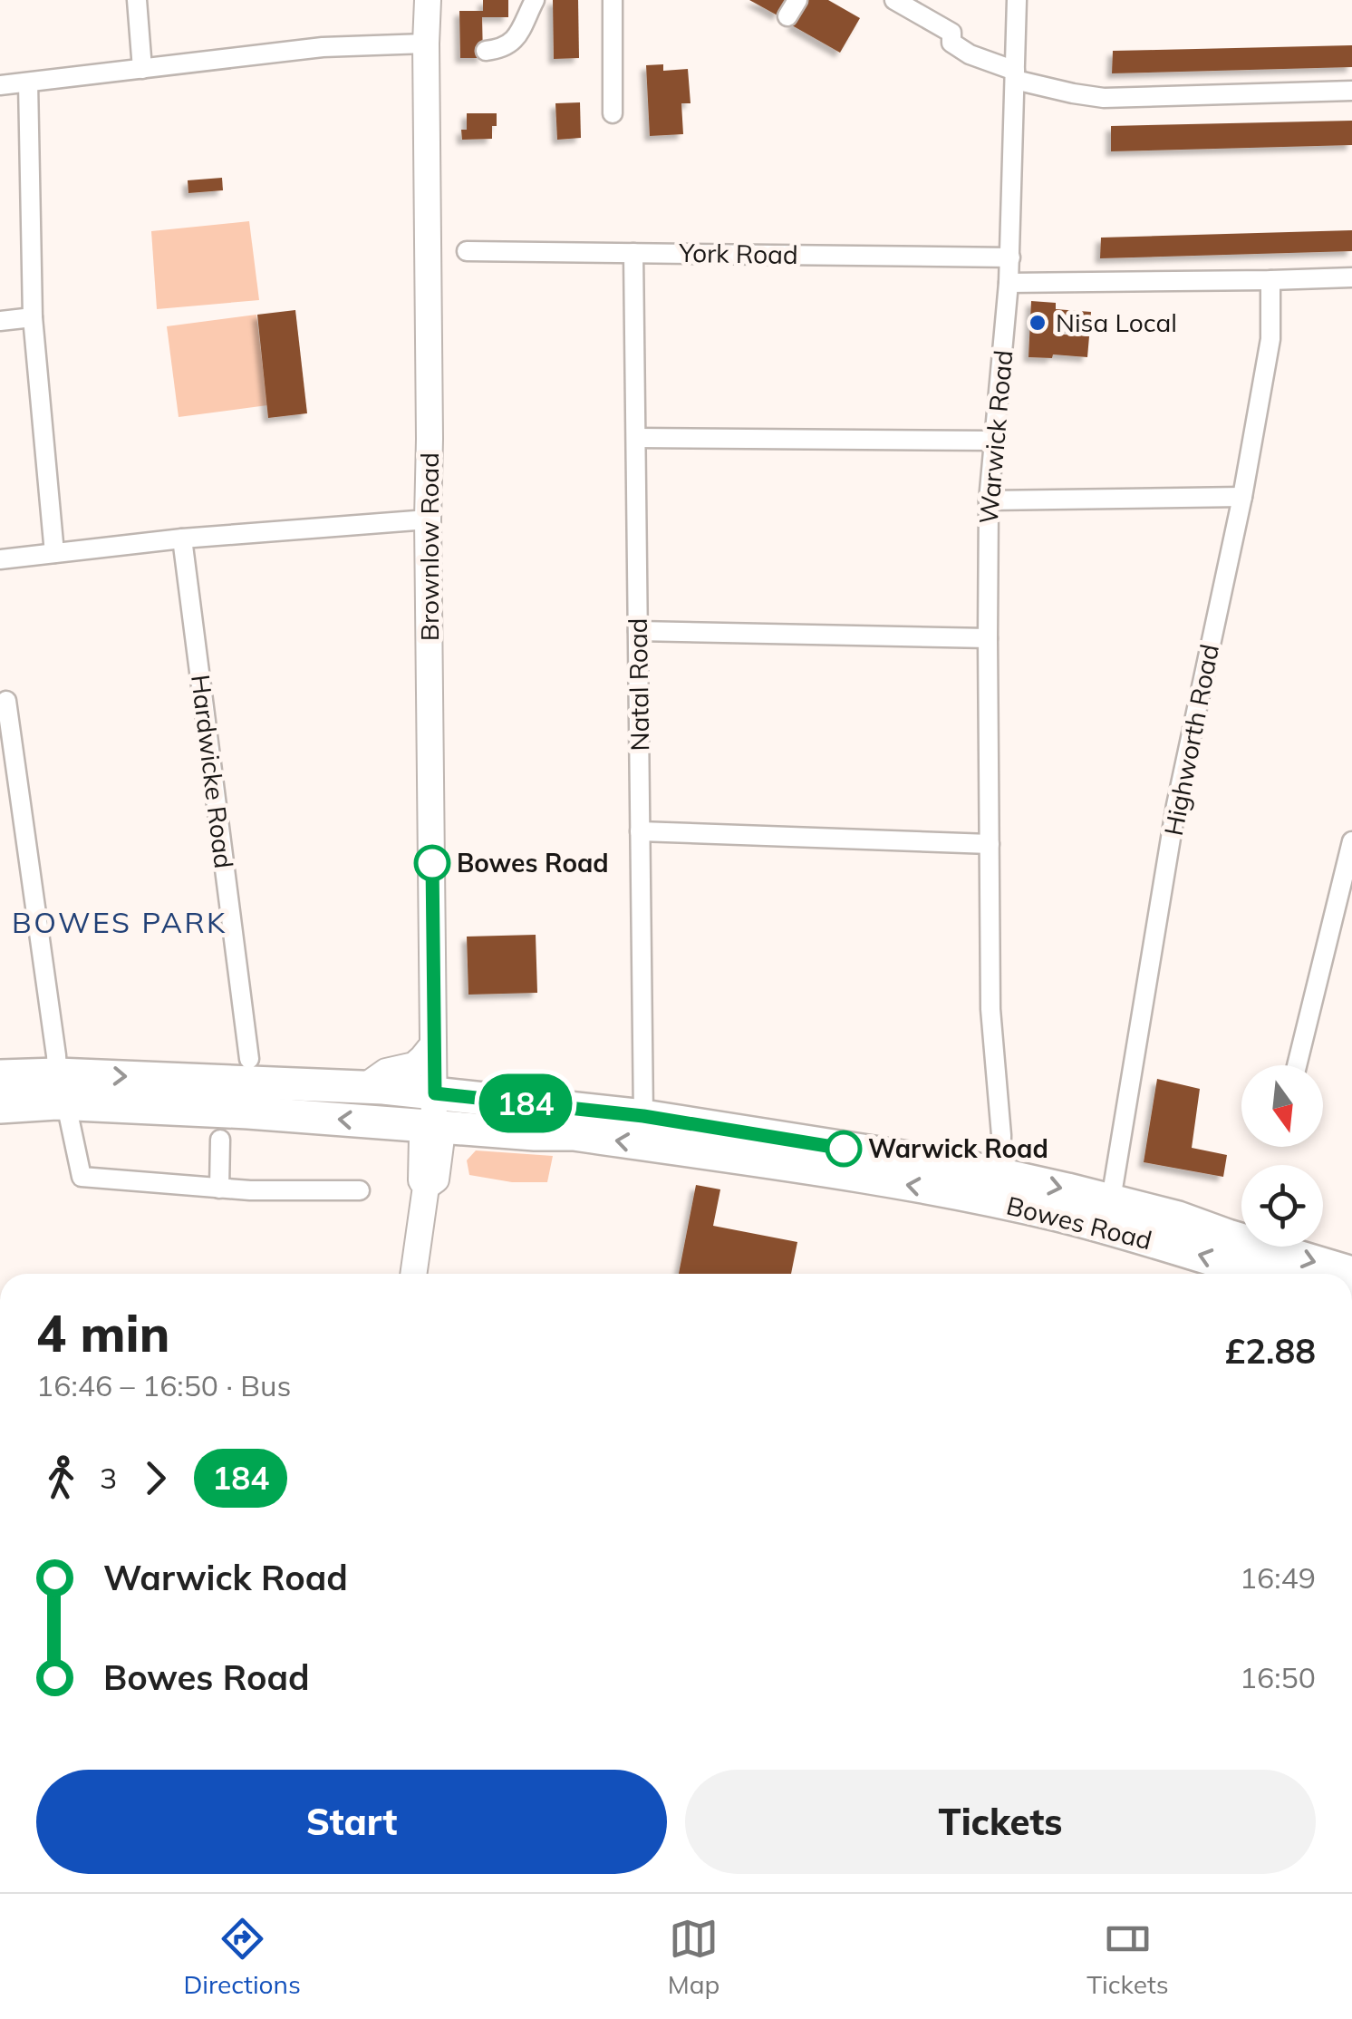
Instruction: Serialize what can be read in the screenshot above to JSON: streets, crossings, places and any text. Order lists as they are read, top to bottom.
{
  "streets": {
    "highway": ["Bowes Road"],
    "main road": ["Brownlow Road"],
    "street": [
      "York Road",
      "Warwick Road",
      "Natal Road",
      "Highworth Road",
      "Hardwicke Road"
    ]
  },
  "crossings": [
    ["York Road", "Warwick Road"],
    ["York Road", "Natal Road"],
    ["Warwick Road", "Bowes Road"],
    ["Brownlow Road", "Bowes Road"],
    ["Natal Road", "Bowes Road"],
    ["Highworth Road", "Bowes Road"],
    ["Hardwicke Road", "Bowes Road"]
  ],
  "districts": ["BOWES PARK"],
  "places": ["Nisa Local", "Bowes Road", "Warwick Road"],
  "lines": ["bus line 184"],
  "north": "bottom",
  "page": {
    "on_map": "184",
    "heading": ["4 min", "16:46 – 16:50 · Bus", "£2.88"],
    "legs": ["3", "184"],
    "list": [
      {
        "name": "Warwick Road",
        "value": "16:49"
      },
      {
        "name": "Bowes Road",
        "value": "16:50"
      }
    ],
    "buttons": ["Start", "Tickets"],
    "tabs": ["Directions", "Map", "Tickets"]
  }
}
